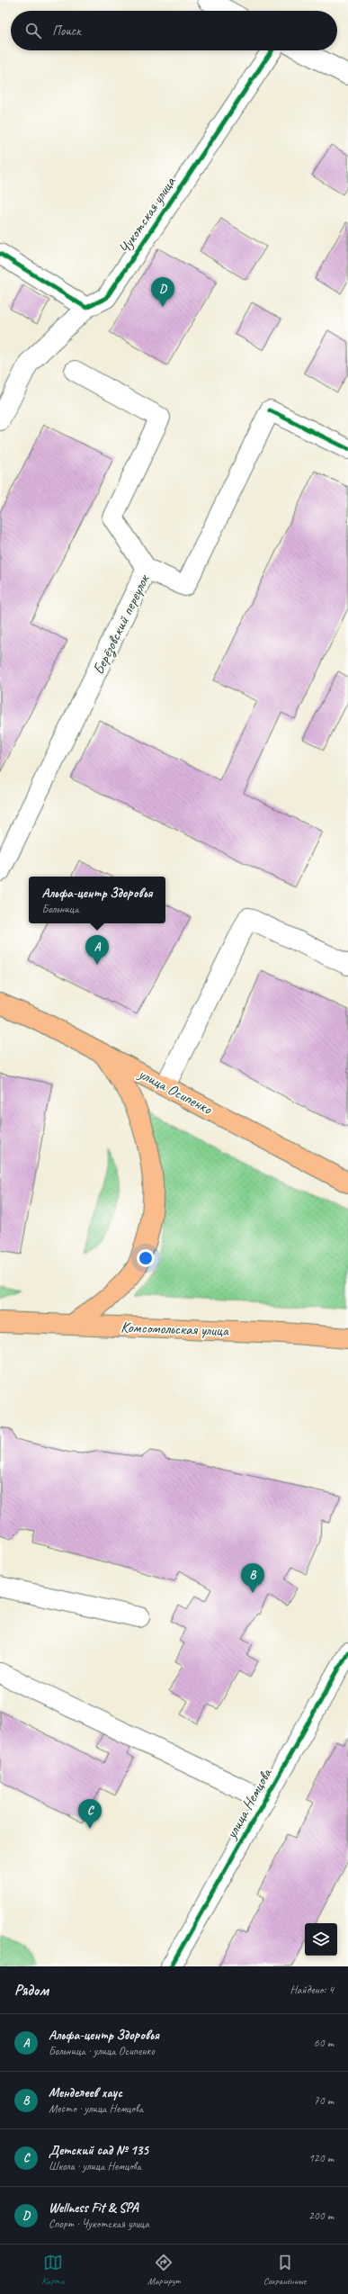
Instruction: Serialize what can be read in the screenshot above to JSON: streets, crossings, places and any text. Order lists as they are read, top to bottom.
{
  "streets": {
    "main road": ["улица Осипенко", "Комсомольская улица"],
    "street": ["Чукотская улица", "Берёзовский переулок", "улица Немцова"]
  },
  "page": {
    "search": "Поиск",
    "pins": [
      "D",
      "A",
      "B",
      "C"
    ],
    "popup": ["Альфа-центр Здоровья", "Больница"],
    "heading": ["Рядом", "Найдено: 4"],
    "list": [
      {
        "mark": "A",
        "name": "Альфа-центр Здоровья",
        "note": "Больница · улица Осипенко",
        "value": "60 m"
      },
      {
        "mark": "B",
        "name": "Менделеев хаус",
        "note": "Место · улица Немцова",
        "value": "70 m"
      },
      {
        "mark": "C",
        "name": "Детский сад № 135",
        "note": "Школа · улица Немцова",
        "value": "120 m"
      },
      {
        "mark": "D",
        "name": "Wellness Fit & SPA",
        "note": "Спорт · Чукотская улица",
        "value": "200 m"
      }
    ],
    "nav": ["Карта", "Маршрут", "Сохранённые"]
  }
}
